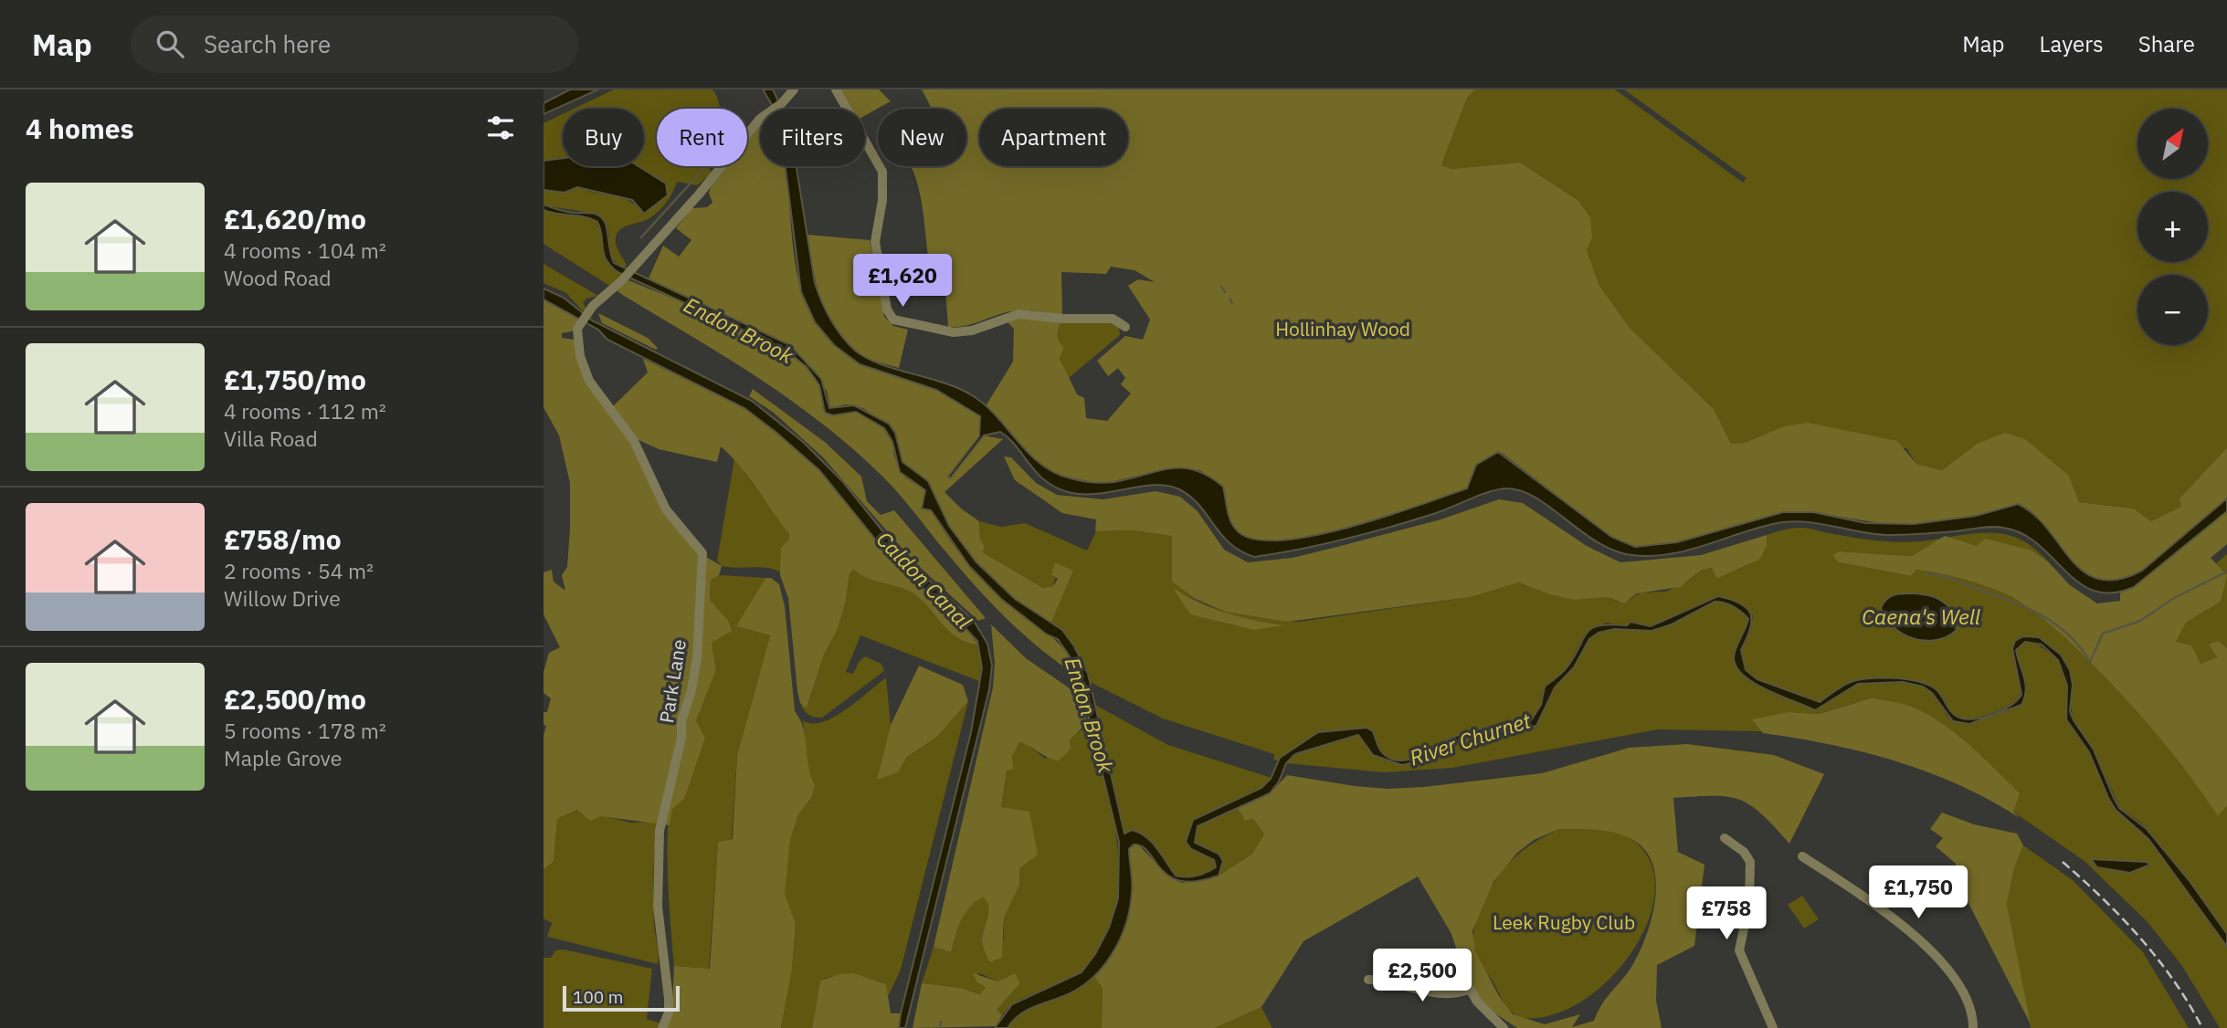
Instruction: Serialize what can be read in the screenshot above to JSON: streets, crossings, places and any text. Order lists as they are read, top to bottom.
{
  "streets": {
    "street": ["Park Lane"]
  },
  "water": [
    "Endon Brook",
    "Caldon Canal",
    "Caena's Well",
    "River Churnet"
  ],
  "parks": ["Hollinhay Wood", "Leek Rugby Club"],
  "scale_bar": "100 m",
  "north": "top right",
  "page": {
    "header": "Map",
    "search": "Search here",
    "nav": ["Map", "Layers", "Share"],
    "heading": "4 homes",
    "map_buttons": ["+", "−"],
    "chip": [
      "Buy",
      "Rent",
      "Filters",
      "New",
      "Apartment"
    ],
    "list": [
      {
        "name": "£1,620/mo",
        "note": "4 rooms · 104 m² · Wood Road"
      },
      {
        "name": "£1,750/mo",
        "note": "4 rooms · 112 m² · Villa Road"
      },
      {
        "name": "£758/mo",
        "note": "2 rooms · 54 m² · Willow Drive"
      },
      {
        "name": "£2,500/mo",
        "note": "5 rooms · 178 m² · Maple Grove"
      }
    ],
    "price": [
      "£1,620",
      "£1,750",
      "£758",
      "£2,500"
    ],
    "scale": "100 m"
  }
}
